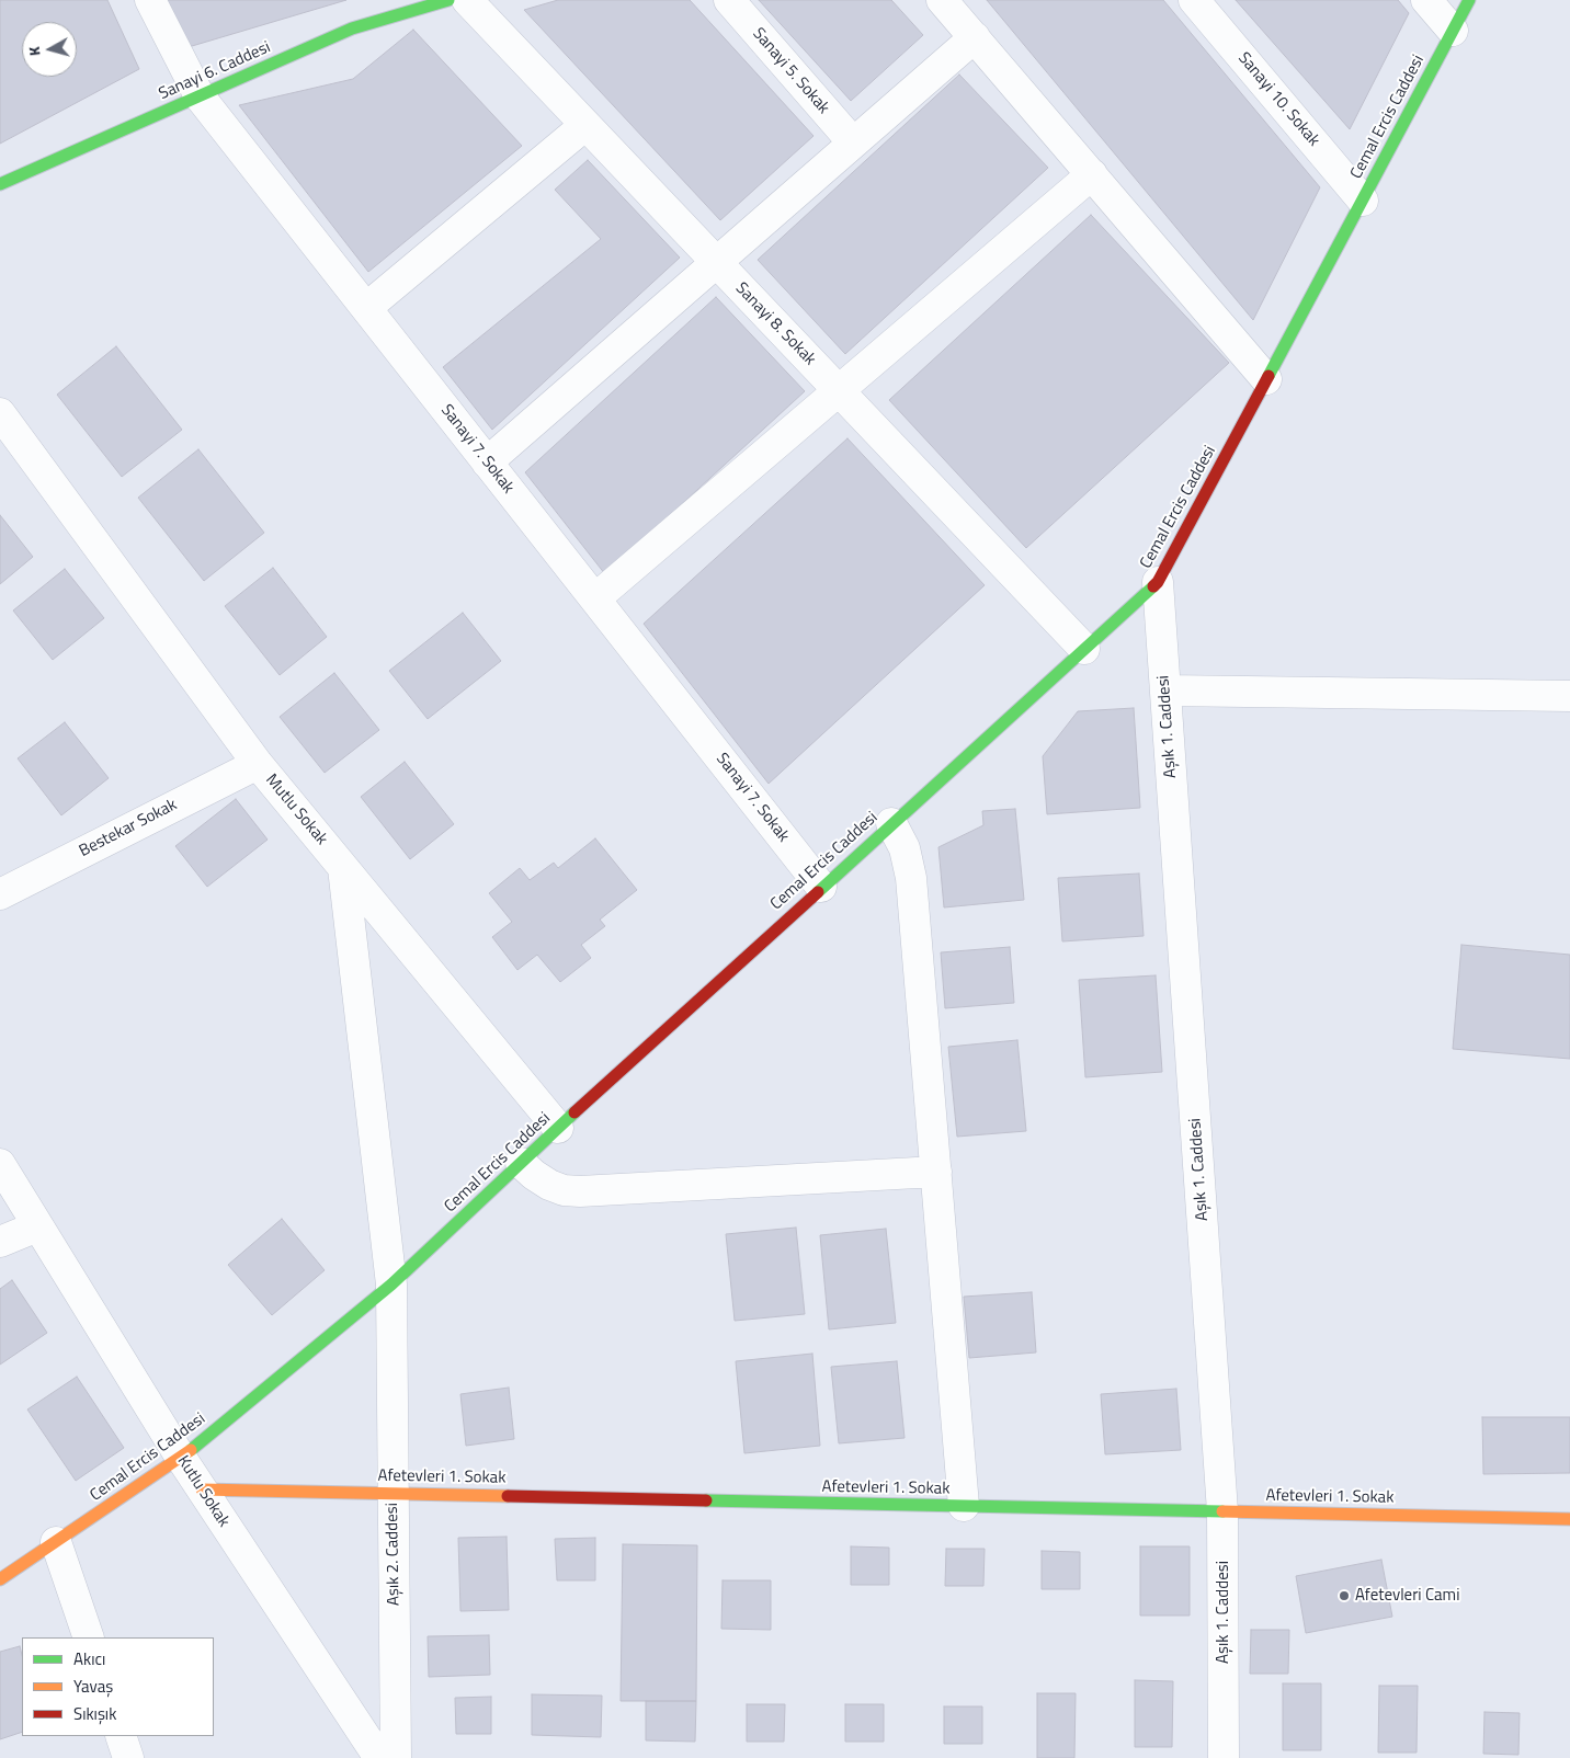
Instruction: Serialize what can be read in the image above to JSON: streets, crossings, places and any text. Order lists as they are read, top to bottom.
{
  "streets": {
    "street": [
      "Sanayi 6. Caddesi",
      "Sanayi 5. Sokak",
      "Sanayi 10. Sokak",
      "Cemal Ercis Caddesi",
      "Sanayi 8. Sokak",
      "Sanayi 7. Sokak",
      "Aşık 1. Caddesi",
      "Mutlu Sokak",
      "Bestekar Sokak",
      "Afetevleri 1. Sokak",
      "Kutlu Sokak",
      "Aşık 2. Caddesi"
    ]
  },
  "crossings": [
    ["Sanayi 6. Caddesi", "Sanayi 7. Sokak"],
    ["Sanayi 10. Sokak", "Cemal Ercis Caddesi"],
    ["Cemal Ercis Caddesi", "Sanayi 8. Sokak"],
    ["Cemal Ercis Caddesi", "Sanayi 7. Sokak"],
    ["Cemal Ercis Caddesi", "Aşık 1. Caddesi"],
    ["Cemal Ercis Caddesi", "Mutlu Sokak"],
    ["Cemal Ercis Caddesi", "Kutlu Sokak"],
    ["Cemal Ercis Caddesi", "Aşık 2. Caddesi"],
    ["Aşık 1. Caddesi", "Afetevleri 1. Sokak"],
    ["Mutlu Sokak", "Bestekar Sokak"],
    ["Afetevleri 1. Sokak", "Kutlu Sokak"],
    ["Afetevleri 1. Sokak", "Aşık 2. Caddesi"]
  ],
  "places": ["Afetevleri Cami"],
  "legend": ["Akıcı", "Yavaş", "Sıkışık"],
  "north": "left"
}
